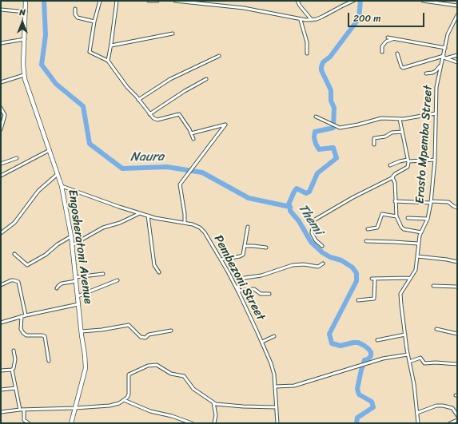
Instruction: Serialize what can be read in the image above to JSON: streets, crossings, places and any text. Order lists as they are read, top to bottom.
{
  "streets": {
    "street": ["Erasto Mpemba Street", "Engosheratoni Avenue", "Pembezoni Street"]
  },
  "crossings": [
    ["Engosheratoni Avenue", "Pembezoni Street"]
  ],
  "water": ["Naura", "Themi"],
  "scale_bar": "200 m",
  "north": "top"
}
